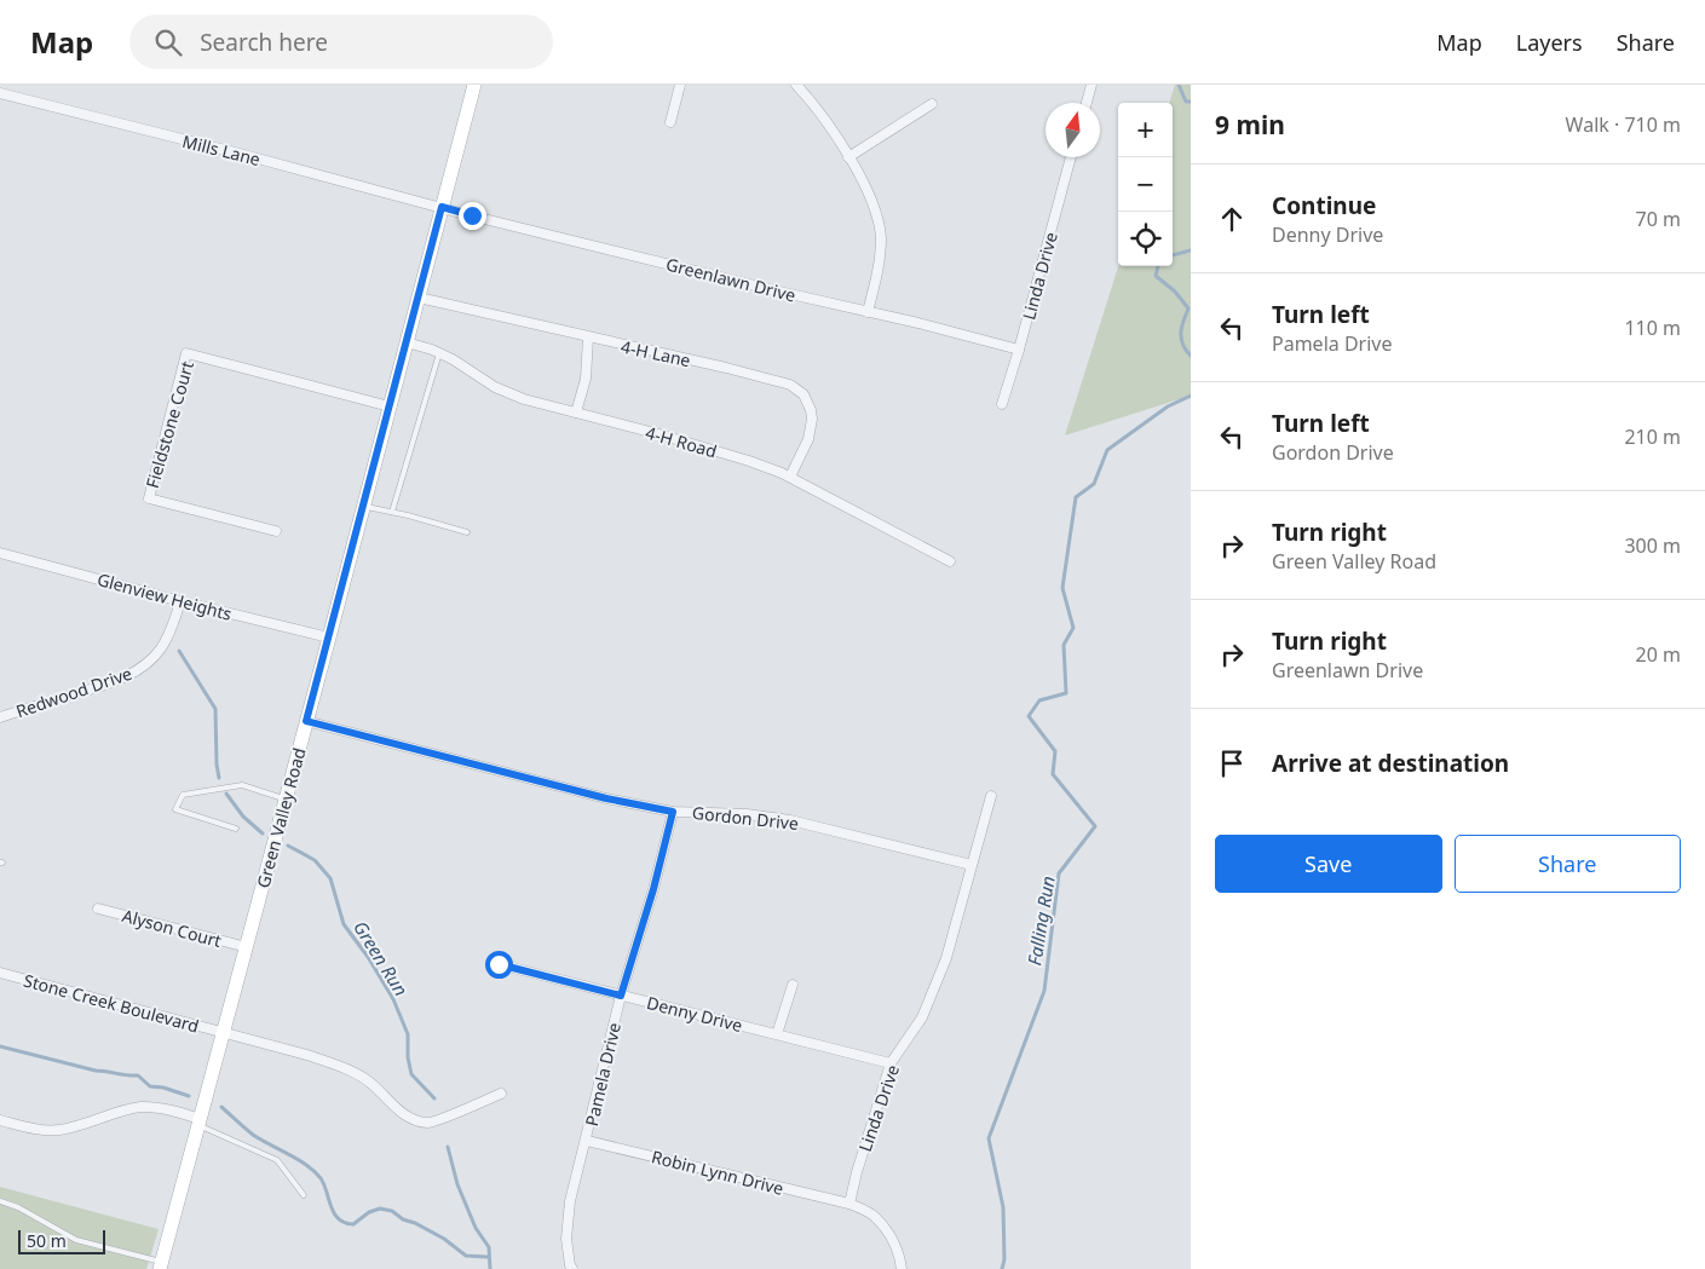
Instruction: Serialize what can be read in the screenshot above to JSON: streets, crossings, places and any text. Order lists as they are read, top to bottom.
{
  "streets": {
    "street": [
      "Mills Lane",
      "Linda Drive",
      "Greenlawn Drive",
      "4-H Lane",
      "Fieldstone Court",
      "4-H Road",
      "Glenview Heights",
      "Redwood Drive",
      "Green Valley Road",
      "Gordon Drive",
      "Alyson Court",
      "Stone Creek Boulevard",
      "Denny Drive",
      "Pamela Drive",
      "Robin Lynn Drive"
    ]
  },
  "crossings": [
    ["Mills Lane", "Greenlawn Drive"],
    ["Mills Lane", "Green Valley Road"],
    ["Linda Drive", "Greenlawn Drive"],
    ["Linda Drive", "Gordon Drive"],
    ["Linda Drive", "Denny Drive"],
    ["Linda Drive", "Robin Lynn Drive"],
    ["Greenlawn Drive", "Green Valley Road"],
    ["4-H Lane", "4-H Road"],
    ["4-H Lane", "Green Valley Road"],
    ["Fieldstone Court", "Green Valley Road"],
    ["4-H Road", "Green Valley Road"],
    ["Glenview Heights", "Redwood Drive"],
    ["Glenview Heights", "Green Valley Road"],
    ["Green Valley Road", "Gordon Drive"],
    ["Green Valley Road", "Alyson Court"],
    ["Green Valley Road", "Stone Creek Boulevard"],
    ["Gordon Drive", "Pamela Drive"],
    ["Denny Drive", "Pamela Drive"],
    ["Pamela Drive", "Robin Lynn Drive"]
  ],
  "water": ["Falling Run", "Green Run"],
  "scale_bar": "50 m",
  "north": "top",
  "page": {
    "header": "Map",
    "search": "Search here",
    "nav": ["Map", "Layers", "Share"],
    "heading": ["9 min", "Walk · 710 m"],
    "map_buttons": ["+", "−"],
    "list": [
      ["Continue", "Denny Drive", "70 m"],
      ["Turn left", "Pamela Drive", "110 m"],
      ["Turn left", "Gordon Drive", "210 m"],
      ["Turn right", "Green Valley Road", "300 m"],
      ["Turn right", "Greenlawn Drive", "20 m"],
      "Arrive at destination"
    ],
    "buttons": ["Save", "Share"],
    "scale": "50 m"
  }
}
